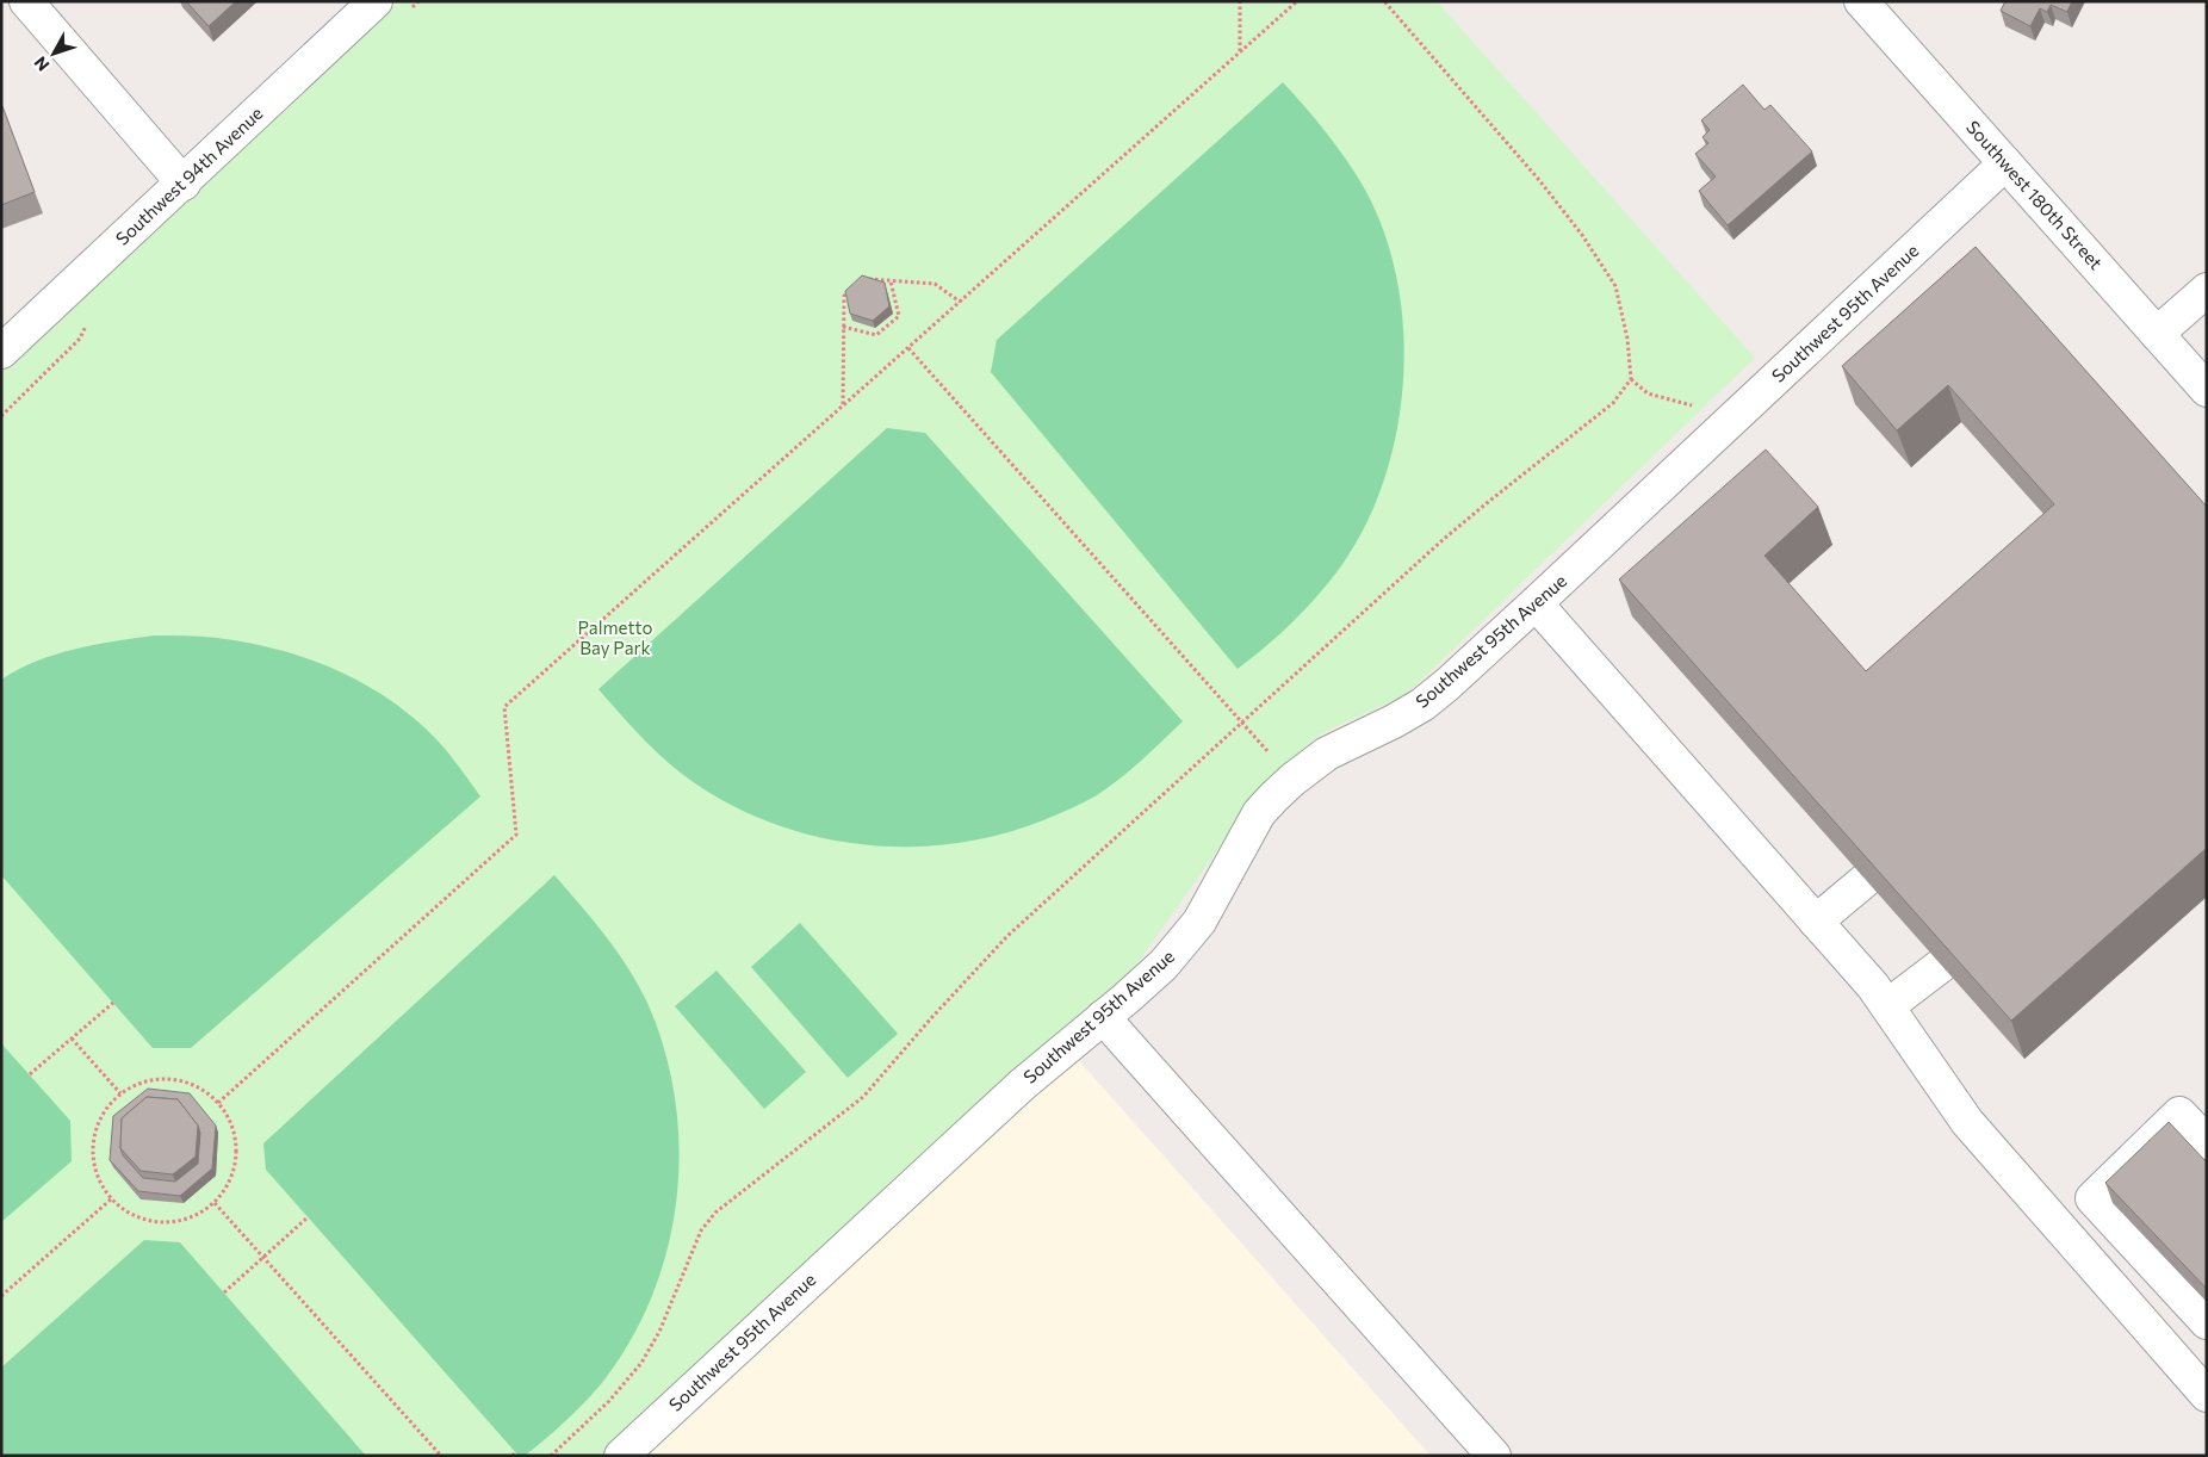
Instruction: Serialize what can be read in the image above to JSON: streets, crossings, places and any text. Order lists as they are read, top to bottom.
{
  "streets": {
    "street": ["Southwest 94th Avenue", "Southwest 180th Street", "Southwest 95th Avenue"]
  },
  "crossings": [
    ["Southwest 180th Street", "Southwest 95th Avenue"]
  ],
  "parks": ["Palmetto Bay Park"],
  "north": "bottom left"
}
